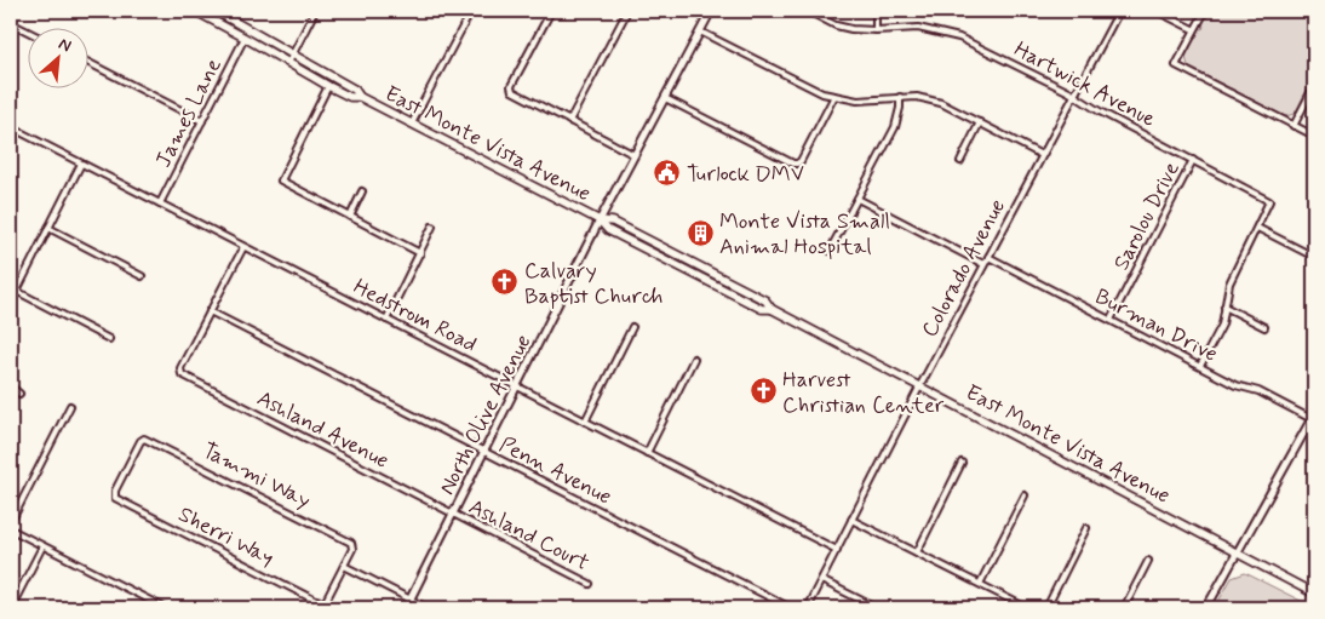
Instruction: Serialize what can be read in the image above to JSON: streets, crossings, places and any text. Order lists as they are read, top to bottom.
{
  "streets": {
    "main road": ["East Monte Vista Avenue"],
    "street": [
      "Hartwick Avenue",
      "James Lane",
      "Sarolou Drive",
      "Colorado Avenue",
      "Hedstrom Road",
      "Burman Drive",
      "North Olive Avenue",
      "Ashland Avenue",
      "Penn Avenue",
      "Tammi Way",
      "Ashland Court",
      "Sherri Way"
    ]
  },
  "crossings": [
    ["Hartwick Avenue", "Sarolou Drive"],
    ["Hartwick Avenue", "Colorado Avenue"],
    ["James Lane", "East Monte Vista Avenue"],
    ["James Lane", "Hedstrom Road"],
    ["East Monte Vista Avenue", "Colorado Avenue"],
    ["East Monte Vista Avenue", "North Olive Avenue"],
    ["Sarolou Drive", "Burman Drive"],
    ["Colorado Avenue", "Hedstrom Road"],
    ["Colorado Avenue", "Burman Drive"],
    ["Hedstrom Road", "North Olive Avenue"],
    ["North Olive Avenue", "Ashland Avenue"],
    ["North Olive Avenue", "Penn Avenue"],
    ["North Olive Avenue", "Ashland Court"],
    ["Ashland Avenue", "Penn Avenue"],
    ["Ashland Avenue", "Ashland Court"],
    ["Tammi Way", "Sherri Way"]
  ],
  "places": {
    "public building": ["Turlock DMV"],
    "building": ["Monte Vista Small Animal Hospital"],
    "church": ["Calvary Baptist Church", "Harvest Christian Center"]
  },
  "north": "top right"
}
